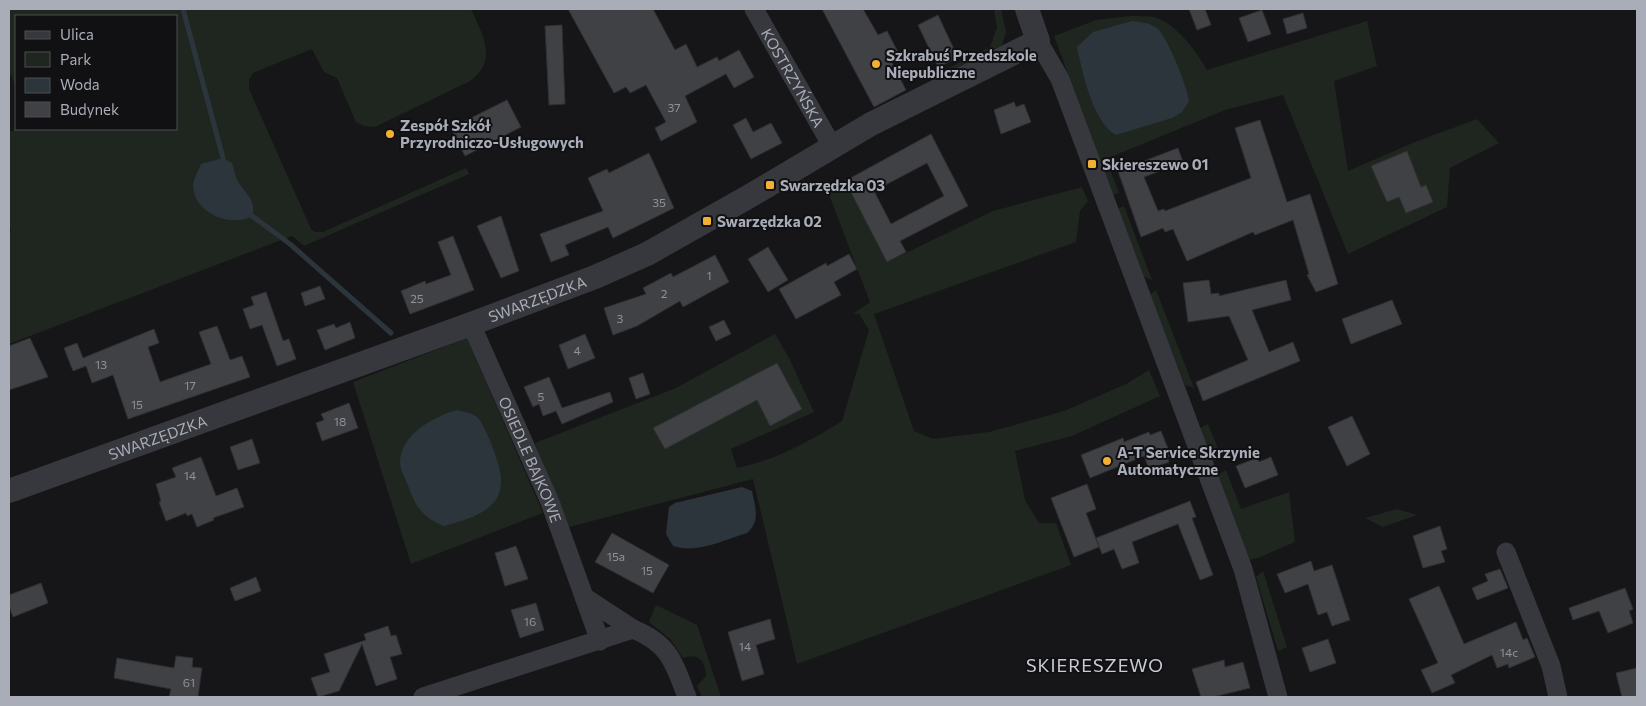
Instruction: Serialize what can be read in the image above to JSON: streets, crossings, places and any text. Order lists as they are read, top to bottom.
{
  "streets": {
    "street": ["KOSTRZYŃSKA", "SWARZĘDZKA", "OSIEDLE BAJKOWE"]
  },
  "crossings": [
    ["KOSTRZYŃSKA", "SWARZĘDZKA"],
    ["SWARZĘDZKA", "OSIEDLE BAJKOWE"]
  ],
  "districts": ["SKIERESZEWO"],
  "places": {
    "other": ["Szkrabuś Przedszkole Niepubliczne", "Zespół Szkół Przyrodniczo-Usługowych", "A-T Service Skrzynie Automatyczne"],
    "transit": ["Skiereszewo 01", "Swarzędzka 03", "Swarzędzka 02"]
  },
  "house_numbers": [
    "37",
    "35",
    "1",
    "2",
    "25",
    "3",
    "4",
    "13",
    "17",
    "5",
    "15",
    "18",
    "14",
    "15a",
    "15",
    "16",
    "14",
    "14c",
    "61"
  ],
  "legend": [
    "Ulica",
    "Park",
    "Woda",
    "Budynek"
  ]
}
